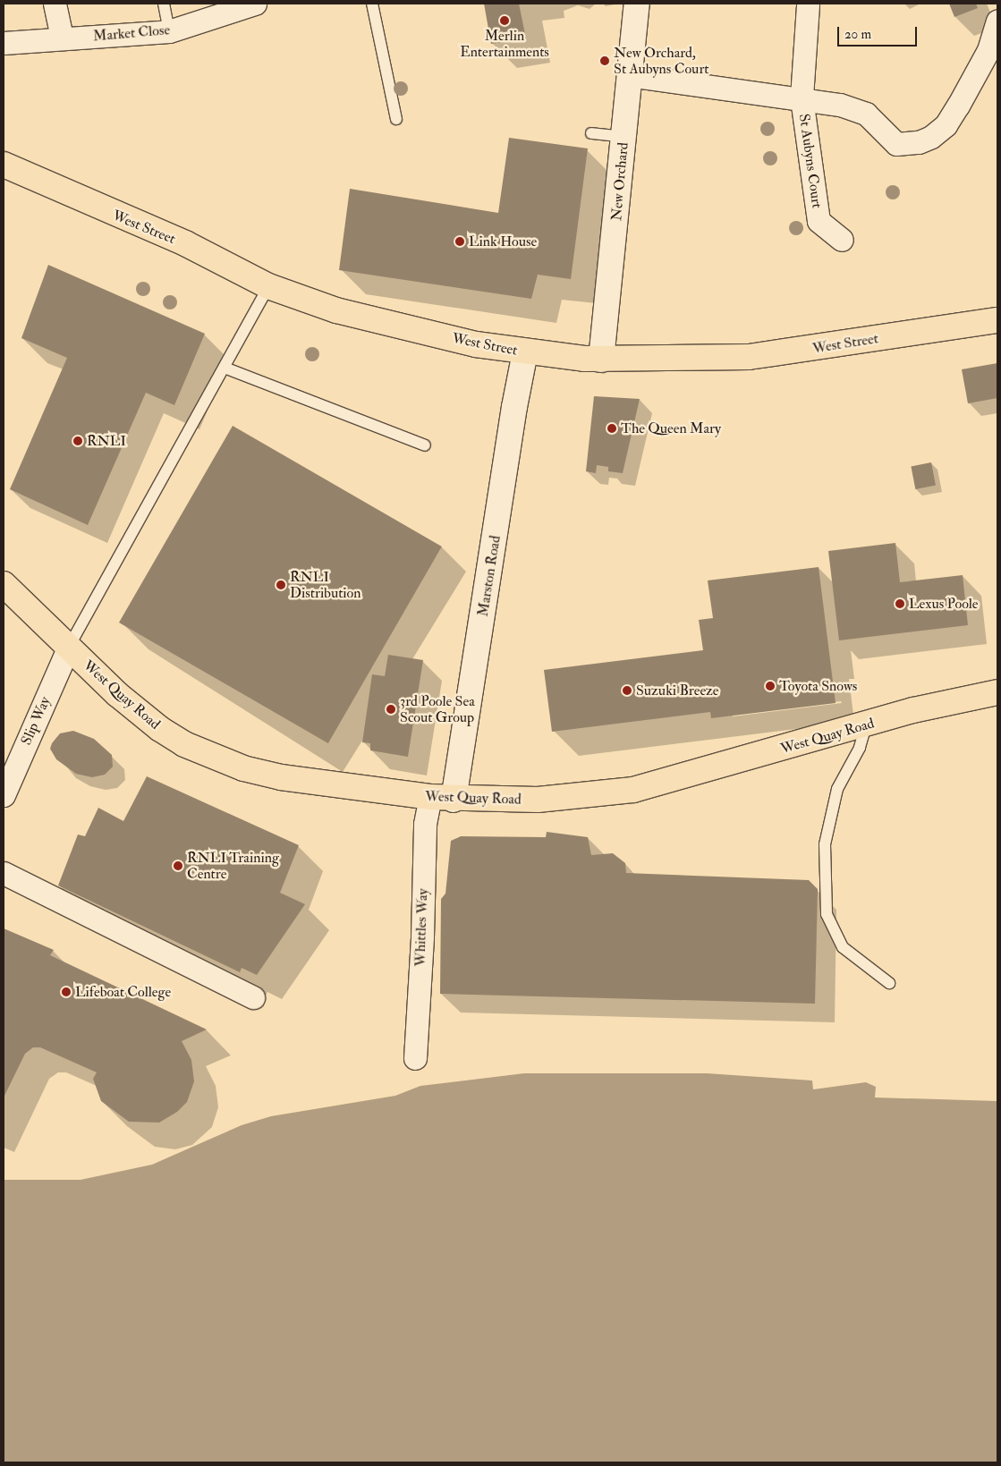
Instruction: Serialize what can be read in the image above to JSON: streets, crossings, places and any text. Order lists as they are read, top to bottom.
{
  "streets": {
    "highway": ["West Street", "West Quay Road"],
    "street": [
      "Market Close",
      "St Aubyns Court",
      "New Orchard",
      "Marston Road",
      "Slip Way",
      "Whittles Way"
    ]
  },
  "crossings": [
    ["St Aubyns Court", "New Orchard"],
    ["New Orchard", "West Street"],
    ["West Street", "Marston Road"],
    ["Marston Road", "West Quay Road"],
    ["West Quay Road", "Slip Way"],
    ["West Quay Road", "Whittles Way"]
  ],
  "places": [
    "Merlin Entertainments",
    "New Orchard, St Aubyns Court",
    "Link House",
    "The Queen Mary",
    "RNLI",
    "RNLI Distribution",
    "Lexus Poole",
    "Toyota Snows",
    "Suzuki Breeze",
    "3rd Poole Sea Scout Group",
    "RNLI Training Centre",
    "Lifeboat College"
  ],
  "scale_bar": "20 m"
}
